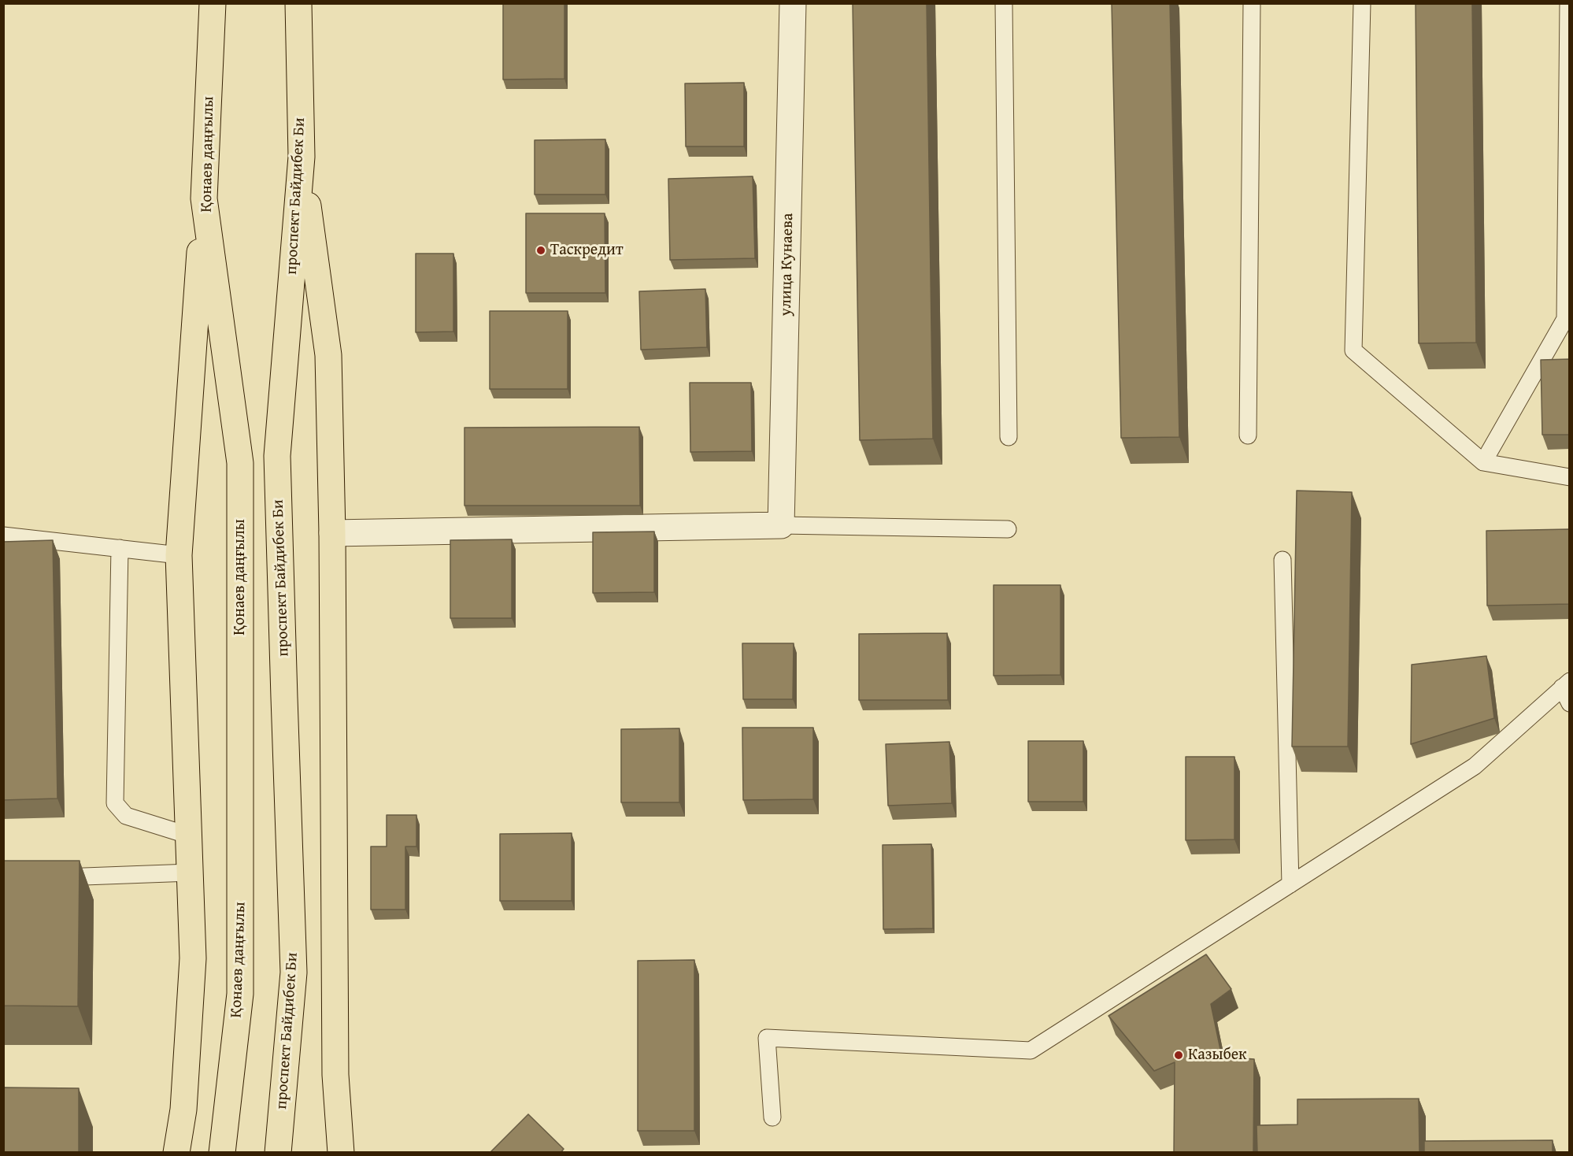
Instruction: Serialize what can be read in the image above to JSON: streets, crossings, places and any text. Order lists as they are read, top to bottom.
{
  "streets": {
    "main road": ["Қонаев даңғылы", "проспект Байдибек Би"],
    "street": ["улица Кунаева"]
  },
  "places": ["Таскредит", "Казыбек"]
}
